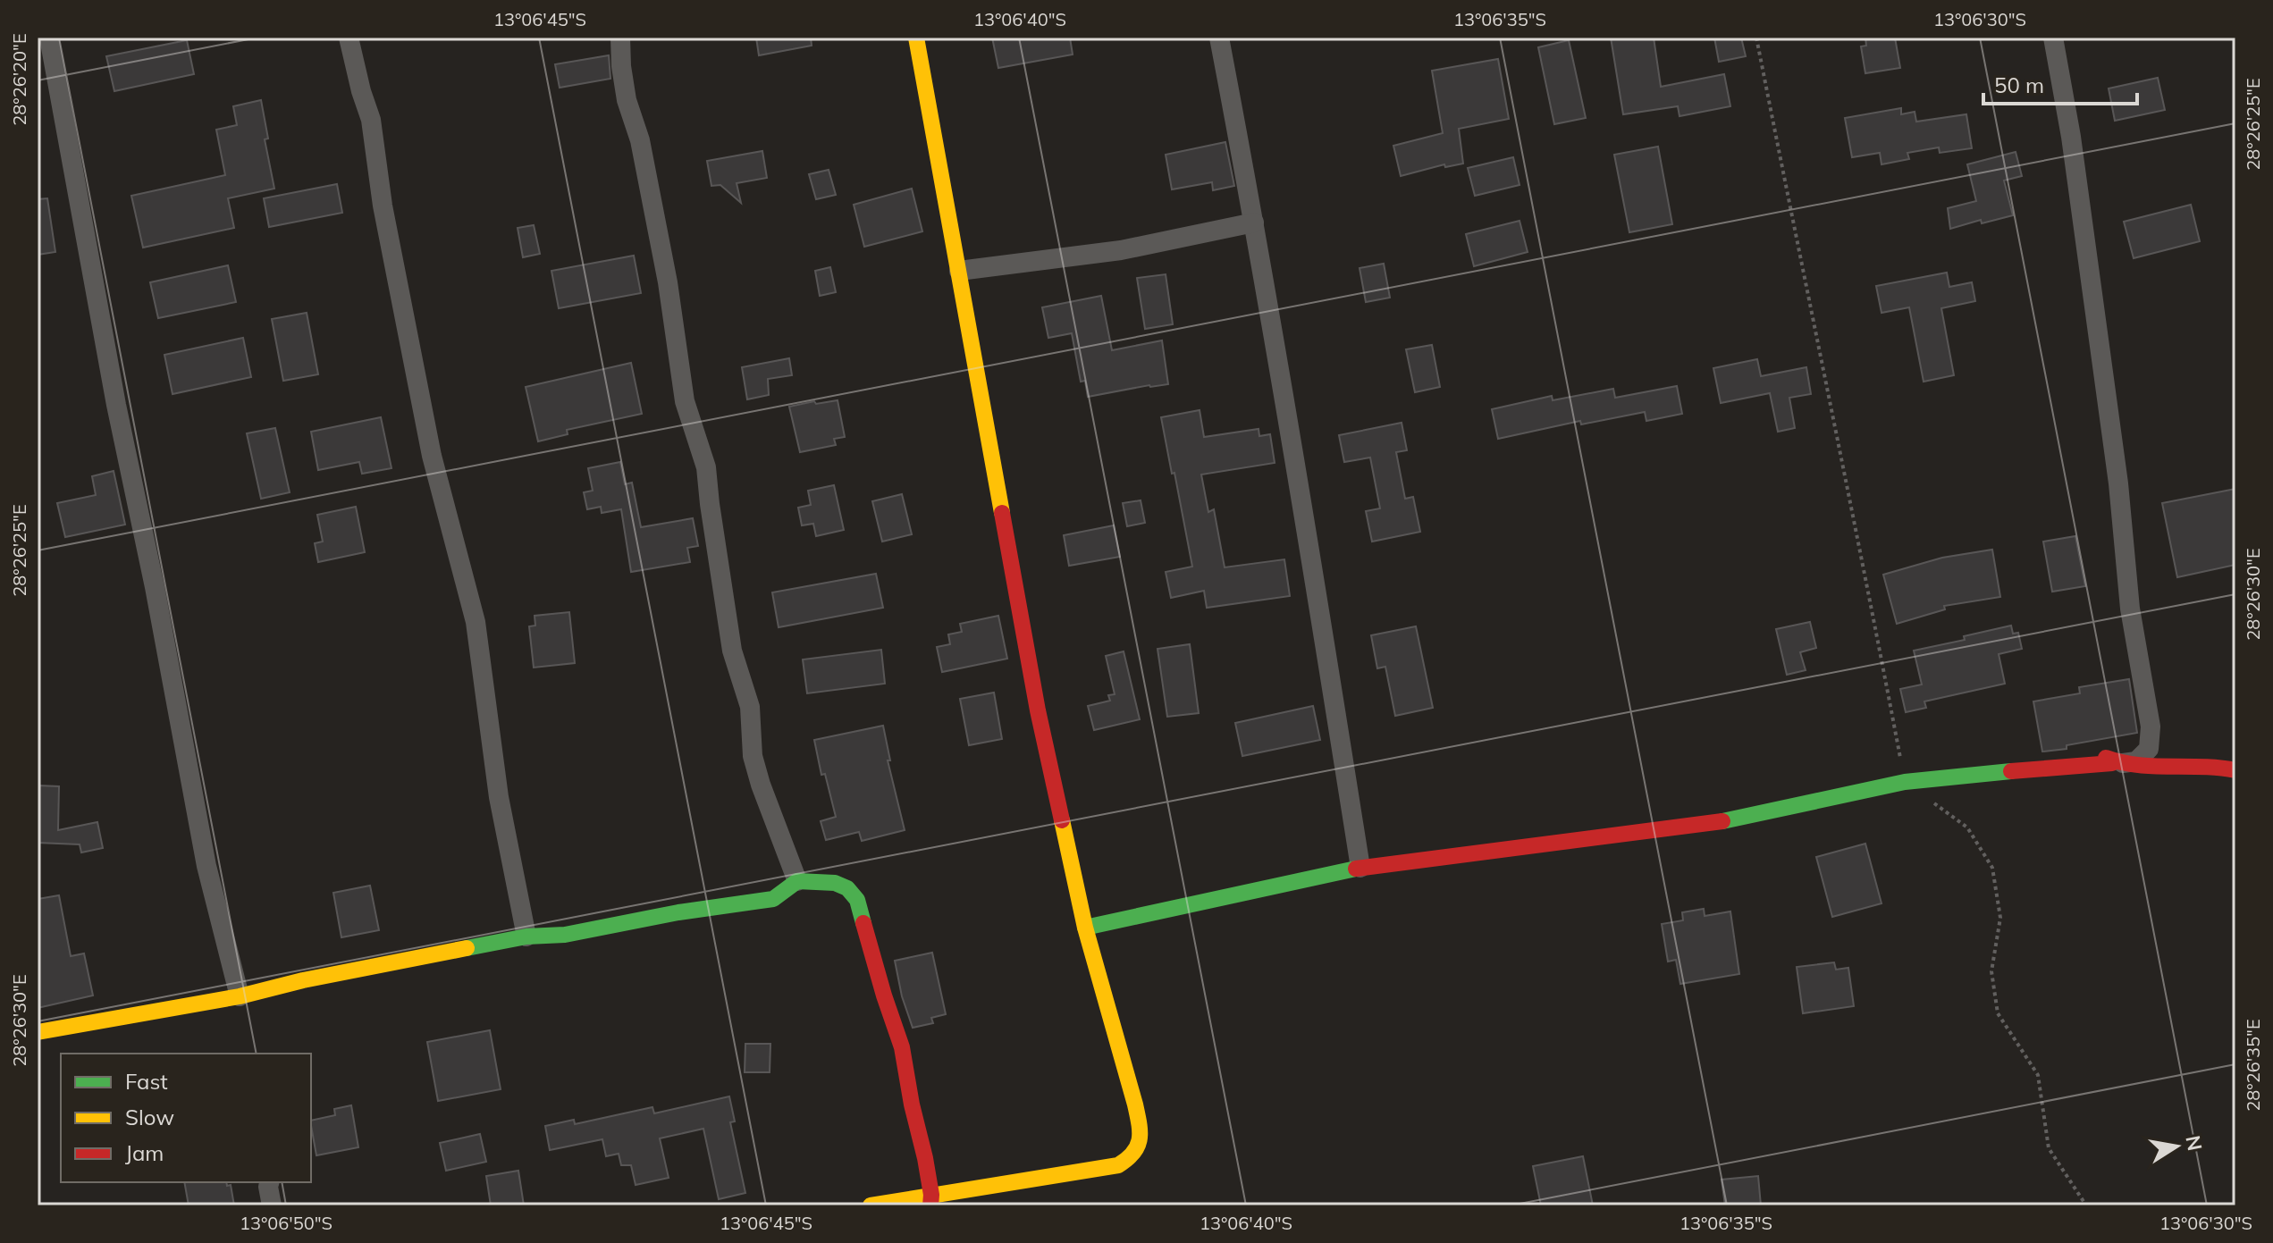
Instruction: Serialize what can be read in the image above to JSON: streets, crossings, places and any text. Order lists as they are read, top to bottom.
{
  "legend": ["Fast", "Slow", "Jam"],
  "scale_bar": "50 m",
  "north": "right",
  "coordinates": [
    "13°06'45\"S",
    "13°06'40\"S",
    "13°06'35\"S",
    "13°06'30\"S",
    "28°26'20\"E",
    "28°26'25\"E",
    "28°26'30\"E",
    "28°26'35\"E",
    "13°06'50\"S"
  ]
}
